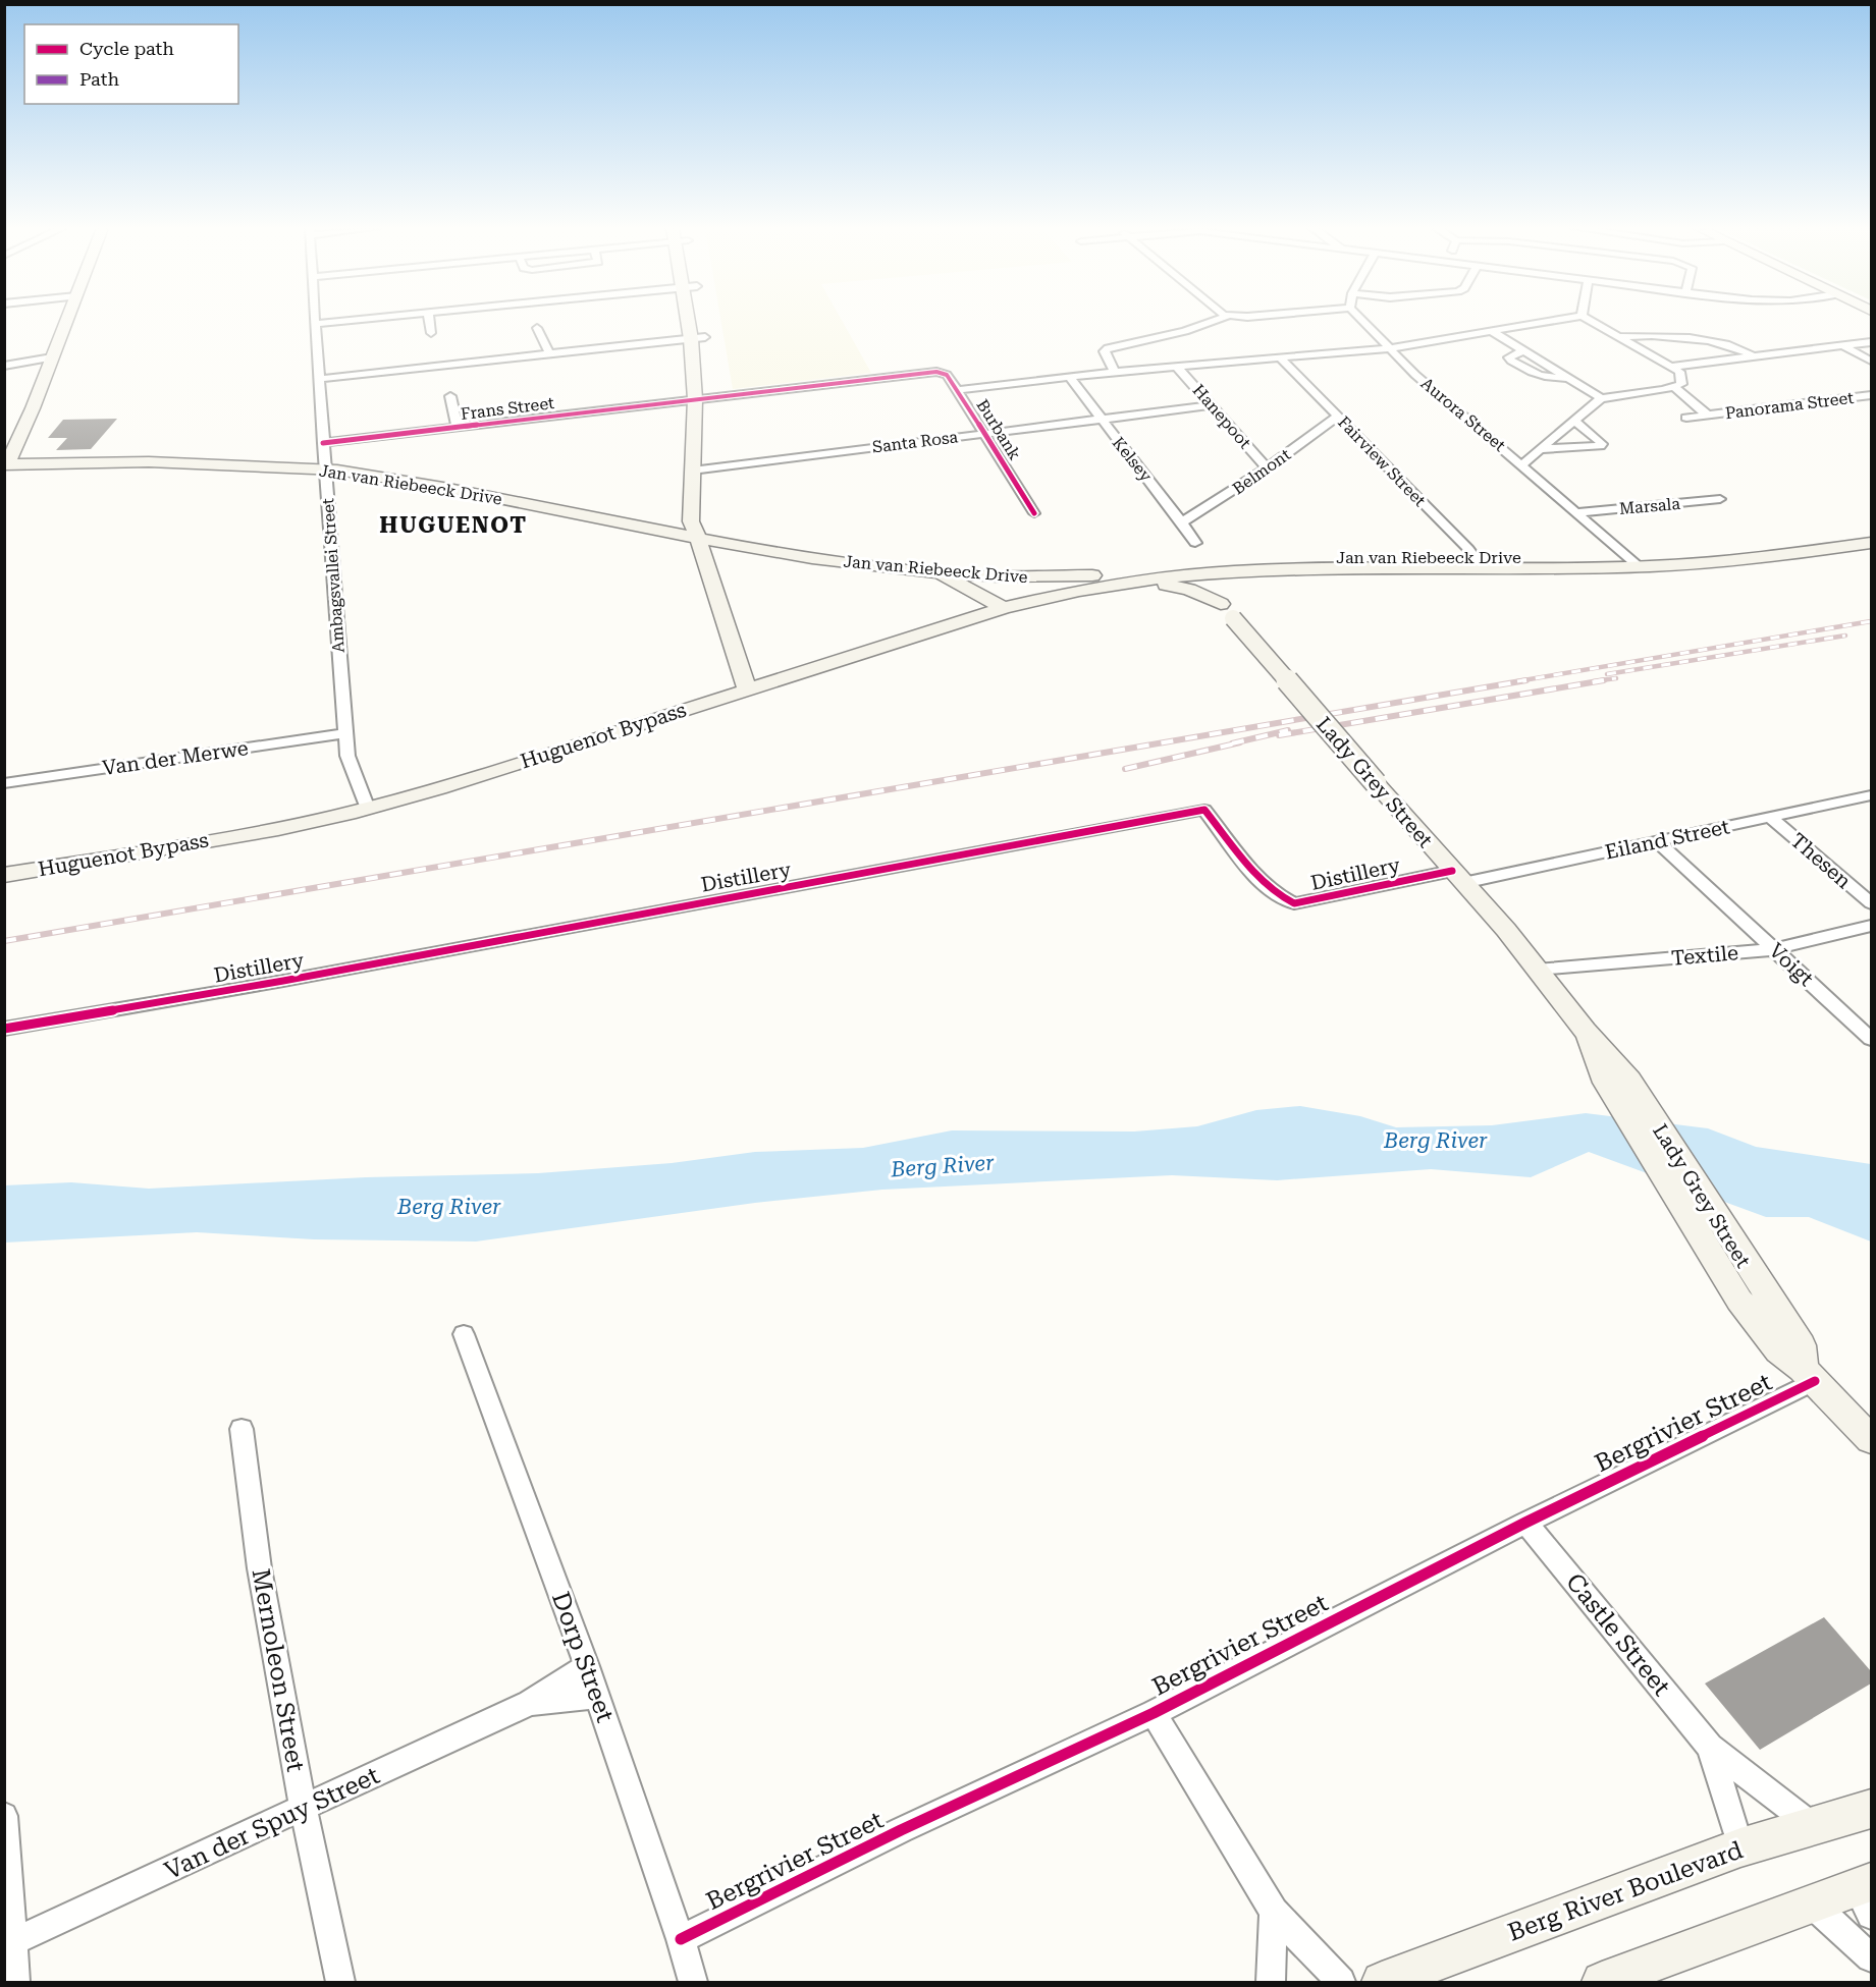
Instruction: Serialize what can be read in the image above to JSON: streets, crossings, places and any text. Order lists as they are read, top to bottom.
{
  "streets": {
    "main road": [
      "Jan van Riebeeck Drive",
      "Huguenot Bypass",
      "Lady Grey Street",
      "Berg River Boulevard"
    ],
    "street": [
      "Panorama Street",
      "Frans Street",
      "Aurora Street",
      "Hanepoot",
      "Burbank",
      "Santa Rosa",
      "Kelsey",
      "Fairview Street",
      "Belmont",
      "Marsala",
      "Ambagsvallei Street",
      "Van der Merwe",
      "Eiland Street",
      "Thesen",
      "Distillery",
      "Textile",
      "Voigt",
      "Bergrivier Street",
      "Castle Street",
      "Dorp Street",
      "Mernoleon Street",
      "Van der Spuy Street"
    ]
  },
  "crossings": [
    ["Frans Street", "Burbank"],
    ["Frans Street", "Ambagsvallei Street"],
    ["Aurora Street", "Jan van Riebeeck Drive"],
    ["Aurora Street", "Marsala"],
    ["Hanepoot", "Santa Rosa"],
    ["Hanepoot", "Belmont"],
    ["Burbank", "Santa Rosa"],
    ["Santa Rosa", "Kelsey"],
    ["Kelsey", "Belmont"],
    ["Fairview Street", "Belmont"],
    ["Fairview Street", "Jan van Riebeeck Drive"],
    ["Jan van Riebeeck Drive", "Ambagsvallei Street"],
    ["Jan van Riebeeck Drive", "Huguenot Bypass"],
    ["Jan van Riebeeck Drive", "Lady Grey Street"],
    ["Ambagsvallei Street", "Huguenot Bypass"],
    ["Ambagsvallei Street", "Van der Merwe"],
    ["Huguenot Bypass", "Lady Grey Street"],
    ["Lady Grey Street", "Eiland Street"],
    ["Lady Grey Street", "Distillery"],
    ["Lady Grey Street", "Textile"],
    ["Lady Grey Street", "Bergrivier Street"],
    ["Eiland Street", "Thesen"],
    ["Eiland Street", "Distillery"],
    ["Eiland Street", "Voigt"],
    ["Textile", "Voigt"],
    ["Bergrivier Street", "Castle Street"],
    ["Bergrivier Street", "Dorp Street"],
    ["Castle Street", "Berg River Boulevard"],
    ["Dorp Street", "Van der Spuy Street"],
    ["Mernoleon Street", "Van der Spuy Street"]
  ],
  "districts": ["HUGUENOT"],
  "water": ["Berg River"],
  "legend": ["Cycle path", "Path"]
}
